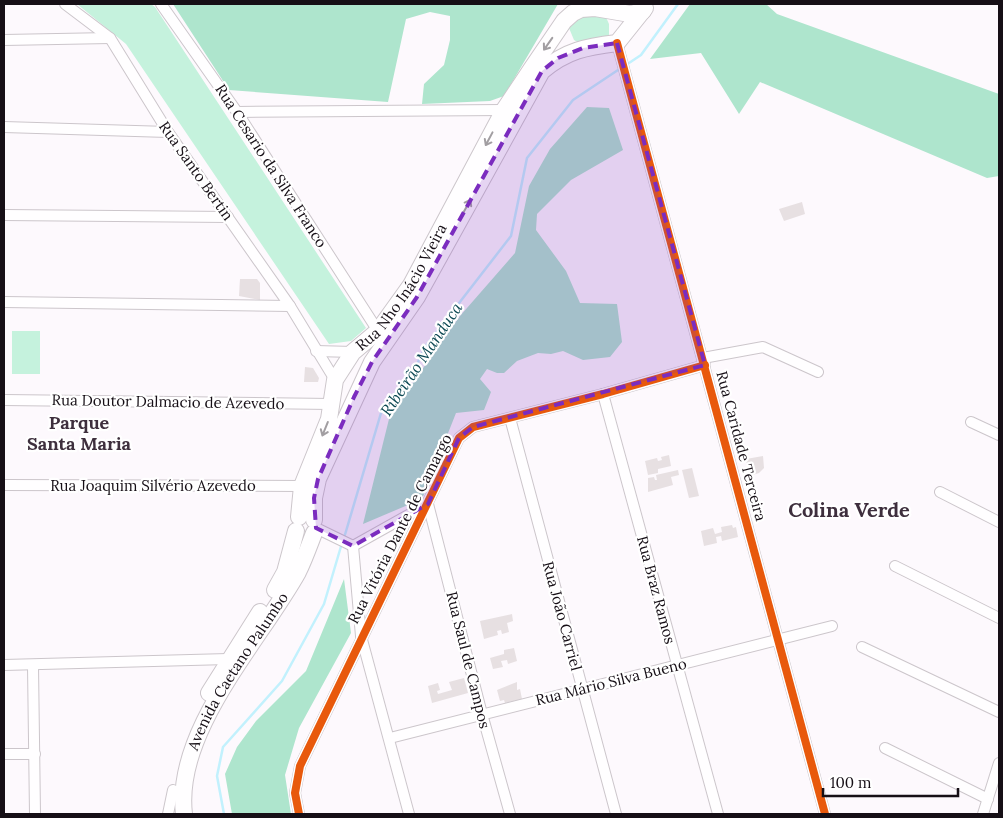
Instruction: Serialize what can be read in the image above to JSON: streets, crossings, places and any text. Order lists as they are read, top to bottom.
{
  "streets": {
    "main road": ["Rua Nho Inácio Vieira", "Avenida Caetano Palumbo"],
    "street": [
      "Rua Cesario da Silva Franco",
      "Rua Santo Bertin",
      "Rua Doutor Dalmacio de Azevedo",
      "Rua Caridade Terceira",
      "Rua Joaquim Silvério Azevedo",
      "Rua Vitória Dante de Camargo",
      "Rua Braz Ramos",
      "Rua João Carriel",
      "Rua Saul de Campos",
      "Rua Mário Silva Bueno"
    ]
  },
  "crossings": [
    ["Rua Cesario da Silva Franco", "Rua Nho Inácio Vieira"],
    ["Rua Santo Bertin", "Rua Nho Inácio Vieira"],
    ["Rua Nho Inácio Vieira", "Rua Doutor Dalmacio de Azevedo"],
    ["Rua Nho Inácio Vieira", "Rua Joaquim Silvério Azevedo"],
    ["Rua Nho Inácio Vieira", "Avenida Caetano Palumbo"],
    ["Rua Caridade Terceira", "Rua Vitória Dante de Camargo"],
    ["Rua Caridade Terceira", "Rua Mário Silva Bueno"],
    ["Rua Vitória Dante de Camargo", "Rua Braz Ramos"],
    ["Rua Vitória Dante de Camargo", "Rua João Carriel"],
    ["Rua Vitória Dante de Camargo", "Rua Saul de Campos"],
    ["Rua Braz Ramos", "Rua Mário Silva Bueno"],
    ["Rua João Carriel", "Rua Mário Silva Bueno"],
    ["Rua Saul de Campos", "Rua Mário Silva Bueno"]
  ],
  "districts": ["Parque Santa Maria", "Colina Verde"],
  "water": ["Ribeirão Manduca"],
  "scale_bar": "100 m"
}
